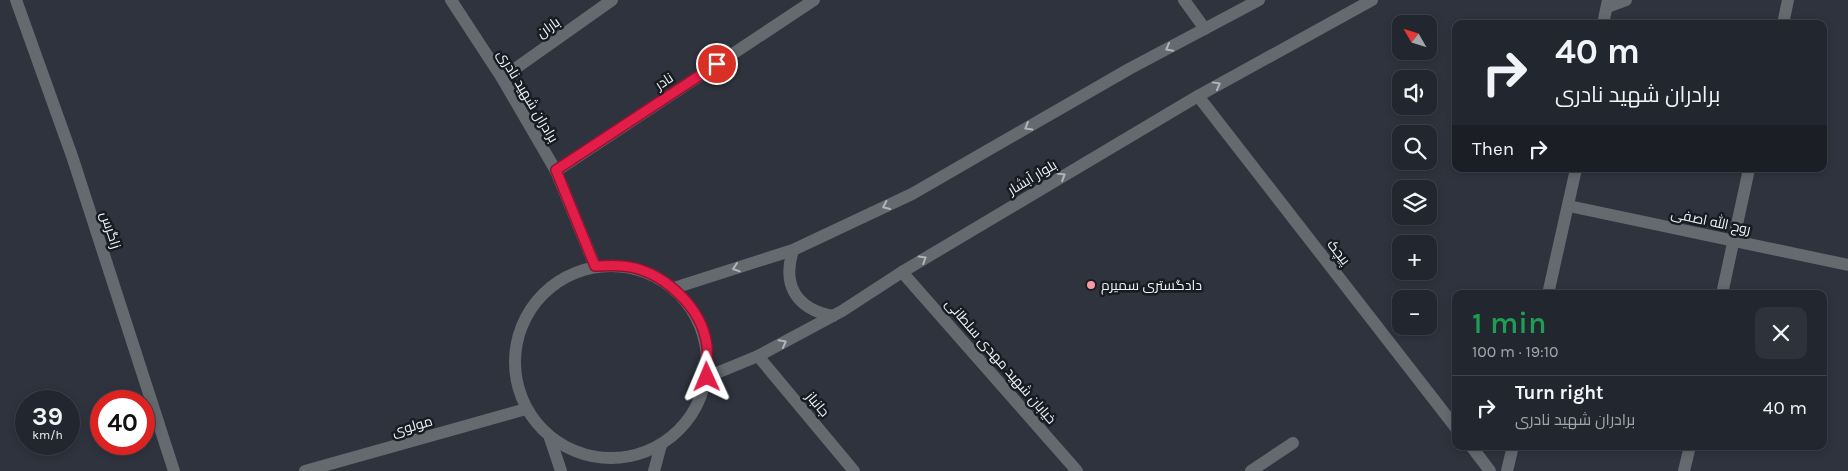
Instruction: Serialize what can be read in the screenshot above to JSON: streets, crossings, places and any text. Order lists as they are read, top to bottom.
{
  "streets": {
    "street": [
      "باران",
      "نادر",
      "برادران شهید نادری",
      "بلوار آبشار",
      "روح الله اصفی",
      "زاگرس",
      "پیچک",
      "خیابان شهید مهدی سلطانی",
      "جانباز",
      "مولوی"
    ]
  },
  "crossings": [
    ["باران", "برادران شهید نادری"],
    ["نادر", "برادران شهید نادری"],
    ["بلوار آبشار", "پیچک"],
    ["بلوار آبشار", "خیابان شهید مهدی سلطانی"],
    ["بلوار آبشار", "جانباز"]
  ],
  "places": ["دادگستری سمیرم"],
  "north": "top left",
  "page": {
    "map_buttons": ["+", "−"],
    "turn": ["40 m", "برادران شهید نادری"],
    "then": "Then",
    "heading": ["1 min", "100 m · 19:10"],
    "list": [
      {
        "name": "Turn right",
        "note": "برادران شهید نادری",
        "value": "40 m"
      }
    ],
    "speed": "39 km/h",
    "limit": "40"
  }
}
